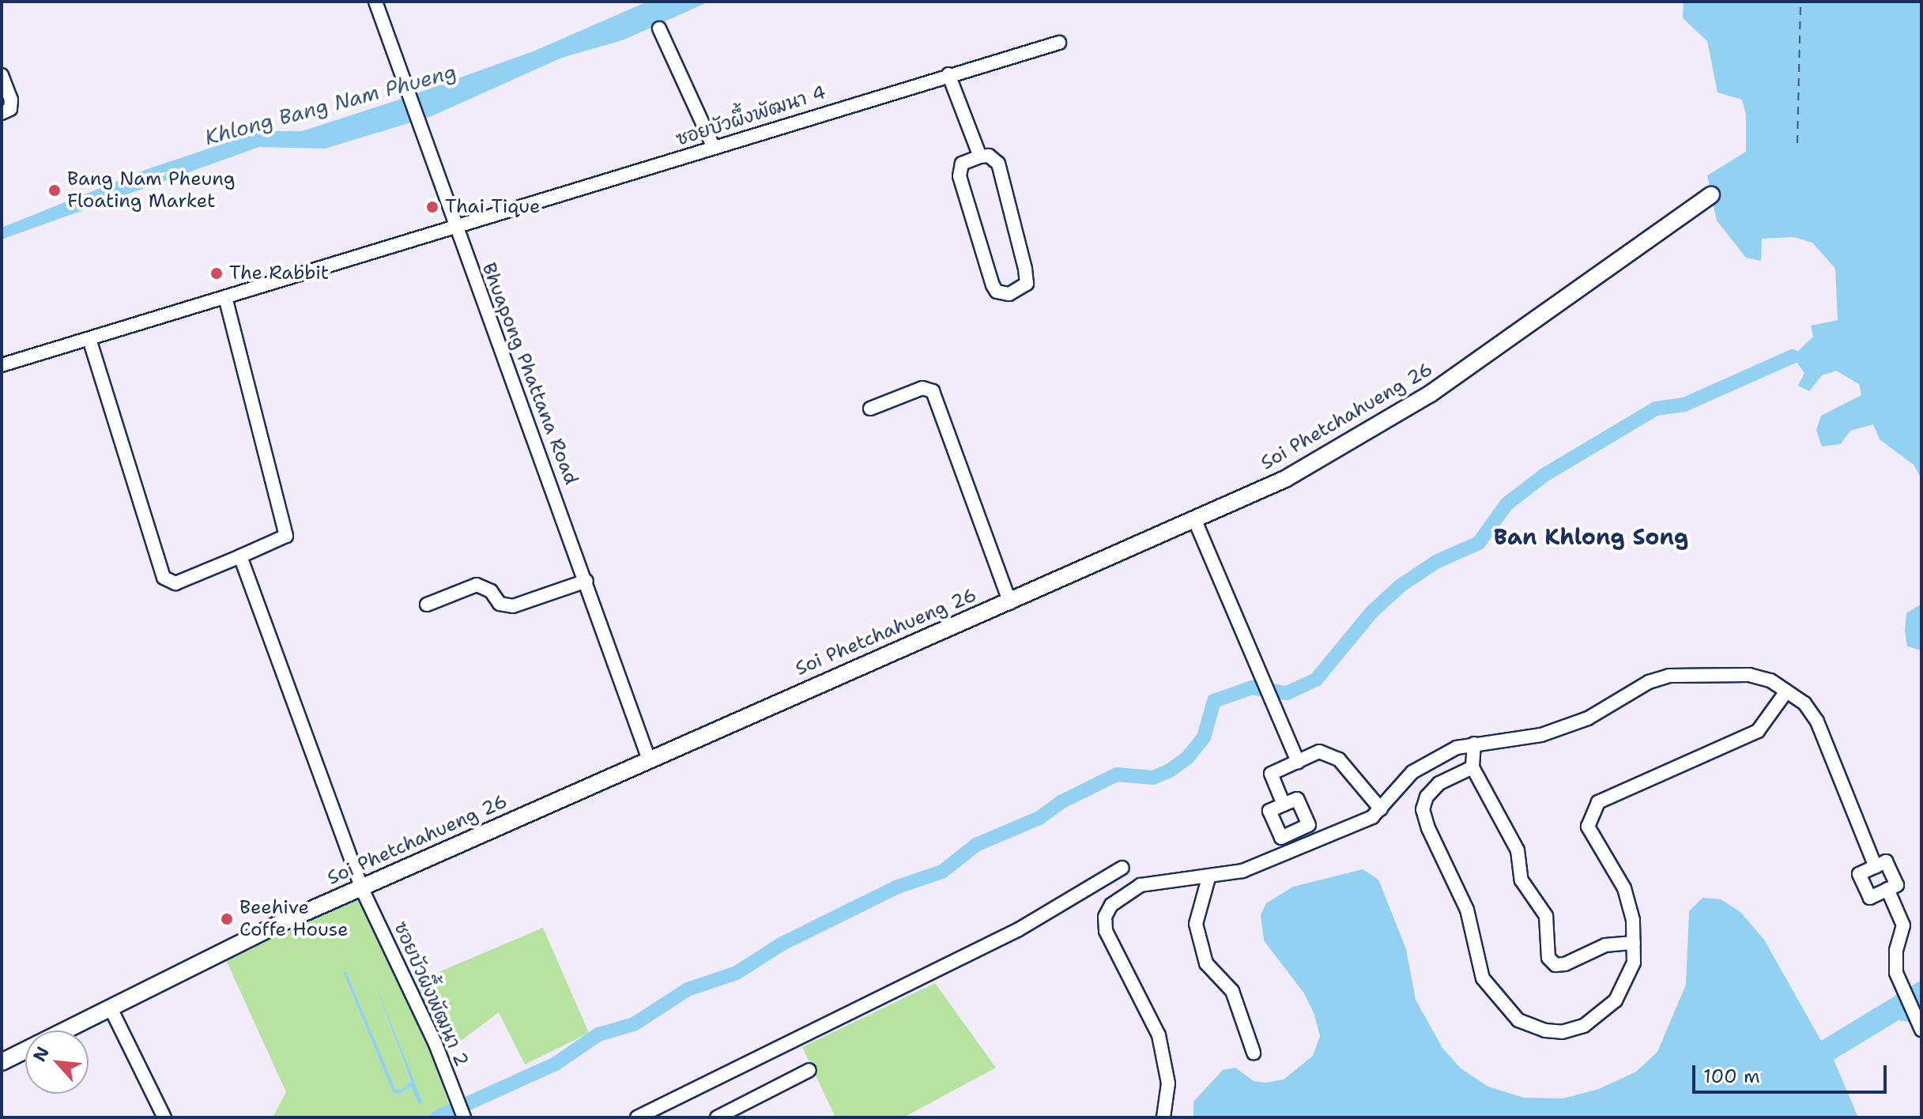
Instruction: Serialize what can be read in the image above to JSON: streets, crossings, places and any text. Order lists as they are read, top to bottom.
{
  "streets": {
    "street": [
      "ซอยบัวผึ้งพัฒนา 4",
      "Bhuapong Phattana Road",
      "Soi Phetchahueng 26",
      "ซอยบัวผึ้งพัฒนา 2"
    ]
  },
  "crossings": [
    ["ซอยบัวผึ้งพัฒนา 4", "Bhuapong Phattana Road"],
    ["Bhuapong Phattana Road", "Soi Phetchahueng 26"],
    ["Soi Phetchahueng 26", "ซอยบัวผึ้งพัฒนา 2"]
  ],
  "districts": ["Ban Khlong Song"],
  "water": ["Khlong Bang Nam Phueng"],
  "places": [
    "Bang Nam Pheung Floating Market",
    "Thai Tique",
    "The Rabbit",
    "Beehive Coffe House"
  ],
  "scale_bar": "100 m",
  "north": "top left"
}
